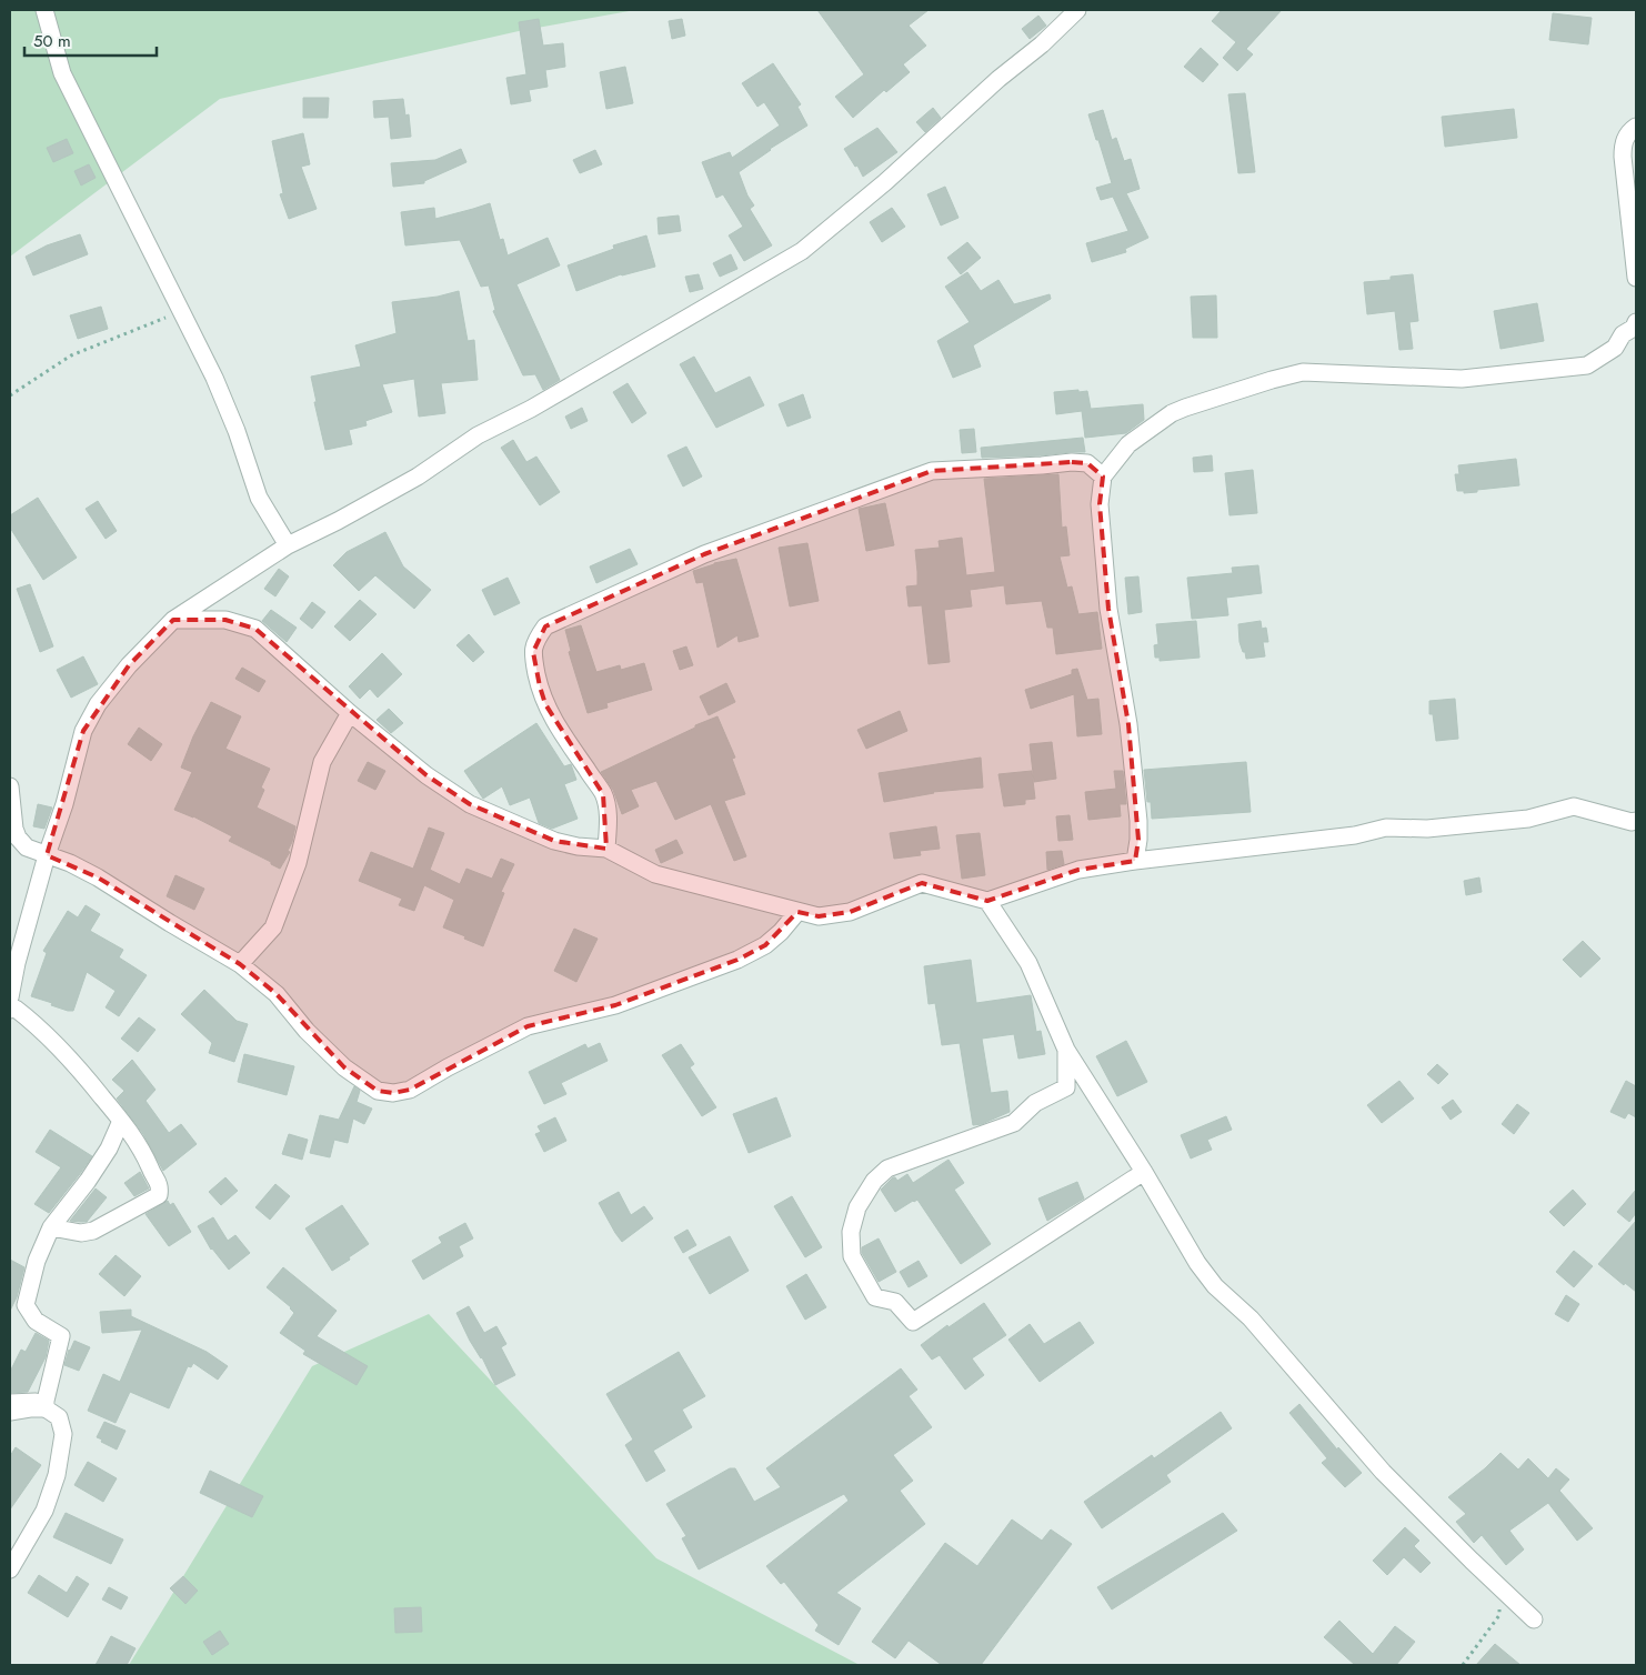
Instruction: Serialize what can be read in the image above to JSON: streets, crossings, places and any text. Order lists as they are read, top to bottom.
{
  "scale_bar": "50 m"
}
